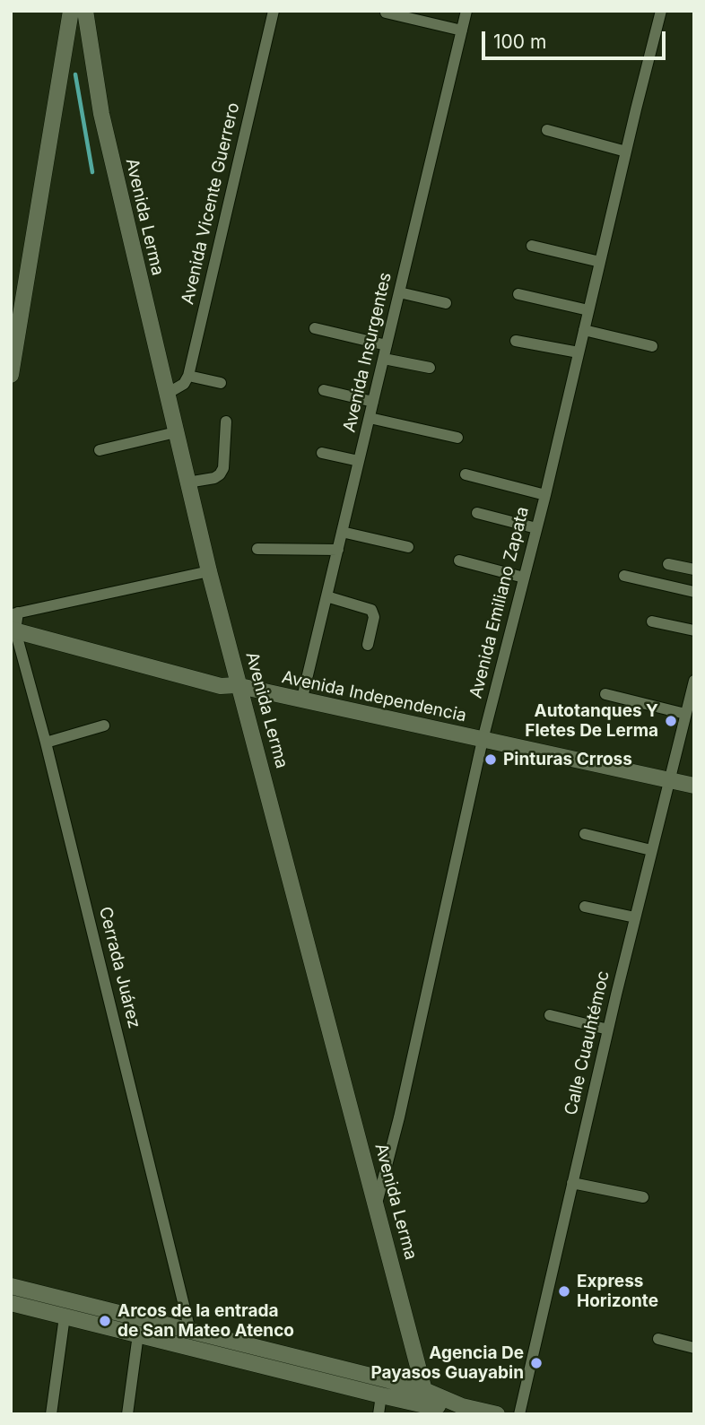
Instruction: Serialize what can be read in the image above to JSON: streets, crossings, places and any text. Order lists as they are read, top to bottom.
{
  "streets": {
    "main road": ["Avenida Lerma", "Avenida Independencia"],
    "street": [
      "Avenida Vicente Guerrero",
      "Avenida Insurgentes",
      "Avenida Emiliano Zapata",
      "Cerrada Juárez",
      "Calle Cuauhtémoc"
    ]
  },
  "crossings": [
    ["Avenida Lerma", "Avenida Emiliano Zapata"],
    ["Avenida Lerma", "Avenida Independencia"],
    ["Avenida Insurgentes", "Avenida Independencia"],
    ["Avenida Emiliano Zapata", "Avenida Independencia"],
    ["Avenida Independencia", "Cerrada Juárez"],
    ["Avenida Independencia", "Calle Cuauhtémoc"]
  ],
  "places": [
    "Autotanques Y Fletes De Lerma",
    "Pinturas Crross",
    "Express Horizonte",
    "Arcos de la entrada de San Mateo Atenco",
    "Agencia De Payasos Guayabin"
  ],
  "scale_bar": "100 m"
}
